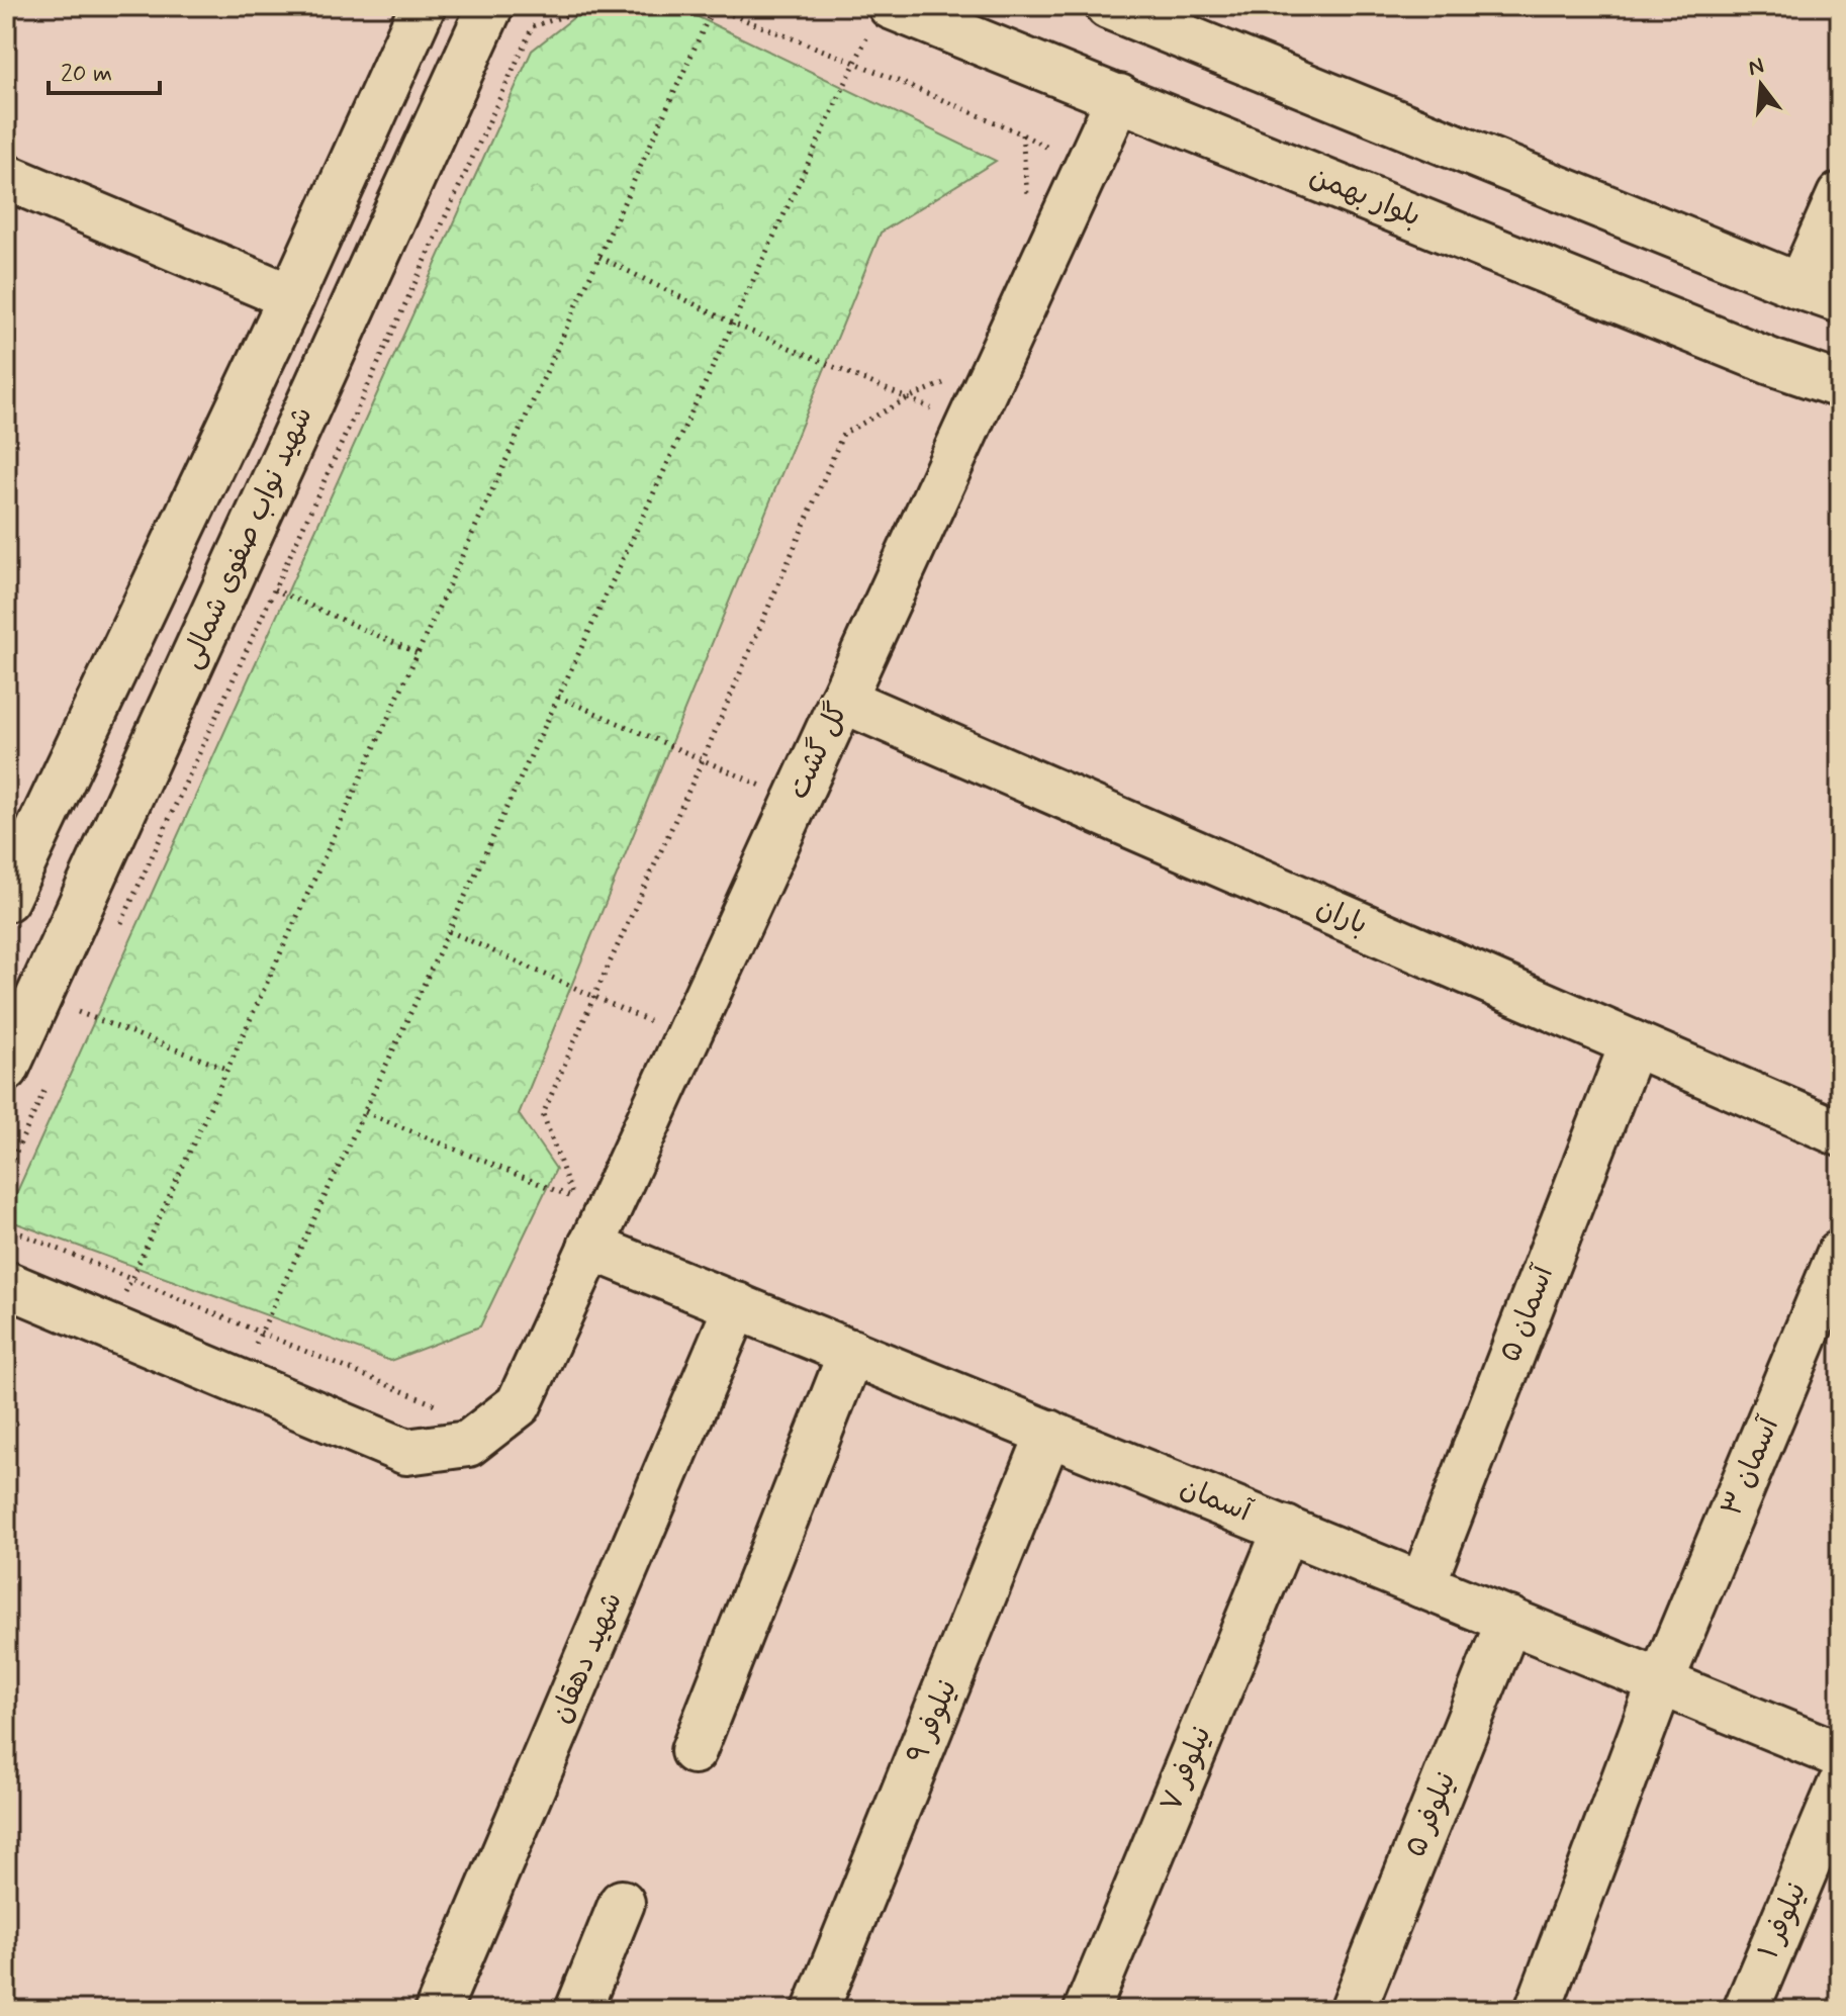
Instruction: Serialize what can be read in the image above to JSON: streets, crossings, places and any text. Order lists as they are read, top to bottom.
{
  "streets": {
    "street": [
      "بلوار بهمن",
      "شهید نواب صفوی شمالی",
      "گل گشت",
      "باران",
      "آسمان ۵",
      "آسمان ۳",
      "آسمان",
      "شهید دهقان",
      "نیلوفر ۹",
      "نیلوفر ۷",
      "نیلوفر ۵",
      "نیلوفر ۱"
    ]
  },
  "crossings": [
    ["بلوار بهمن", "گل گشت"],
    ["گل گشت", "باران"],
    ["گل گشت", "آسمان"],
    ["باران", "آسمان ۵"],
    ["آسمان ۵", "آسمان"],
    ["آسمان ۳", "آسمان"],
    ["آسمان", "شهید دهقان"],
    ["آسمان", "نیلوفر ۹"],
    ["آسمان", "نیلوفر ۷"],
    ["آسمان", "نیلوفر ۵"]
  ],
  "scale_bar": "20 m",
  "north": "top"
}
